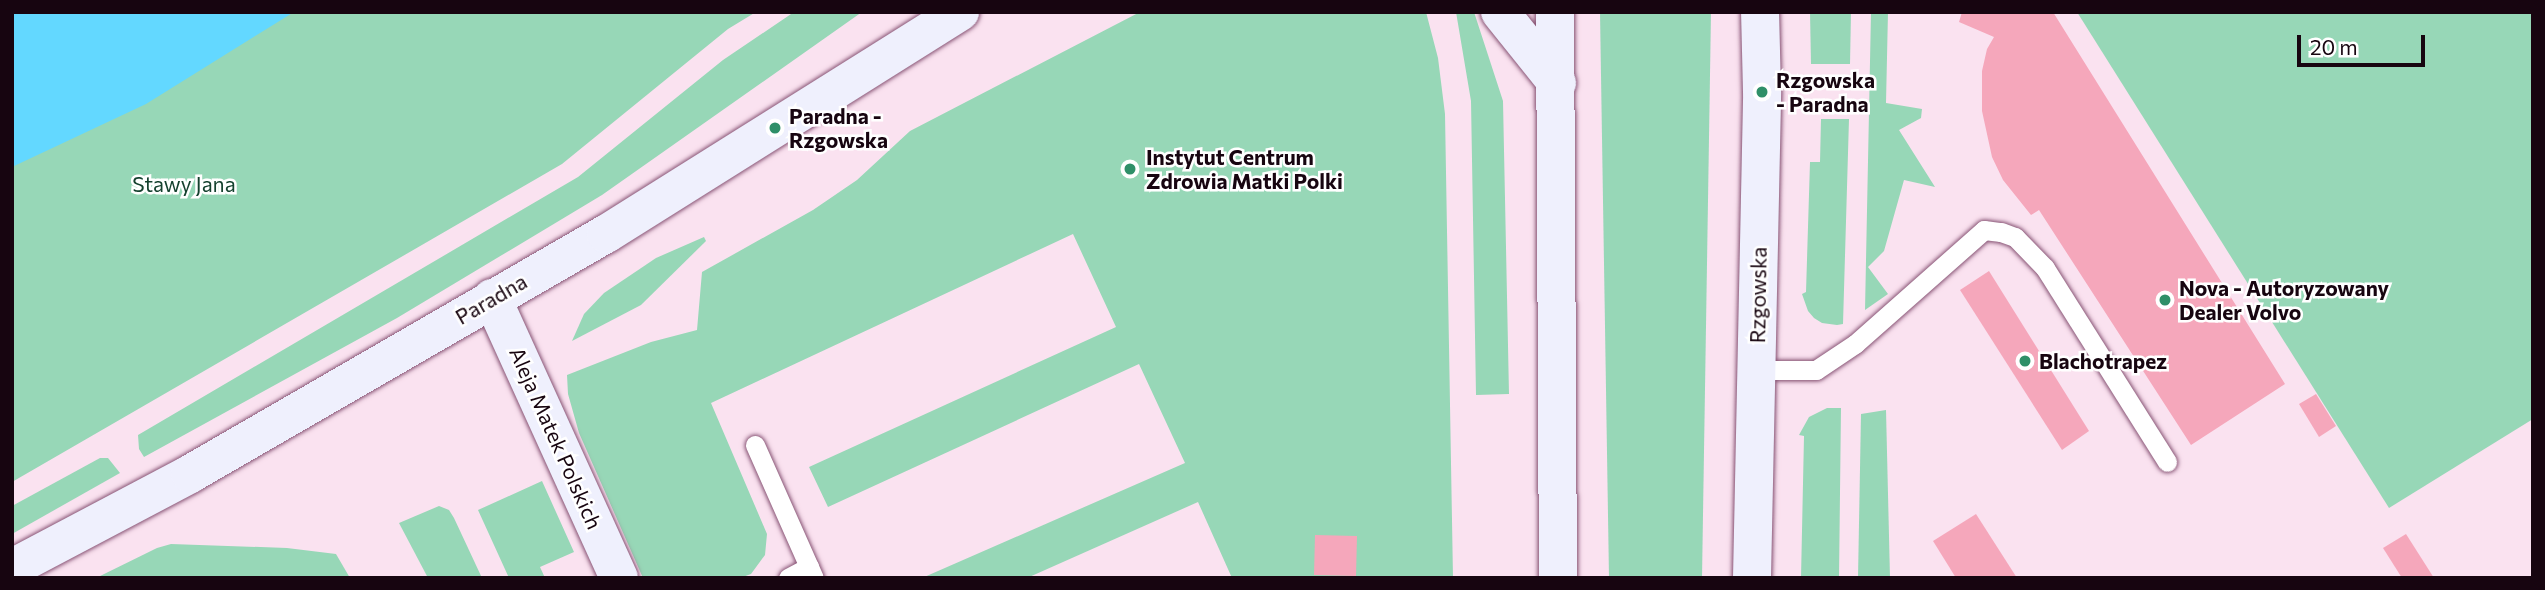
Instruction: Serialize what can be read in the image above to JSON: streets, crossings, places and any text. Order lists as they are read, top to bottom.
{
  "streets": {
    "street": ["Rzgowska", "Paradna", "Aleja Matek Polskich"]
  },
  "crossings": [
    ["Paradna", "Aleja Matek Polskich"]
  ],
  "parks": ["Stawy Jana"],
  "places": [
    "Rzgowska - Paradna",
    "Paradna - Rzgowska",
    "Instytut Centrum Zdrowia Matki Polki",
    "Nova - Autoryzowany Dealer Volvo",
    "Blachotrapez"
  ],
  "scale_bar": "20 m"
}
